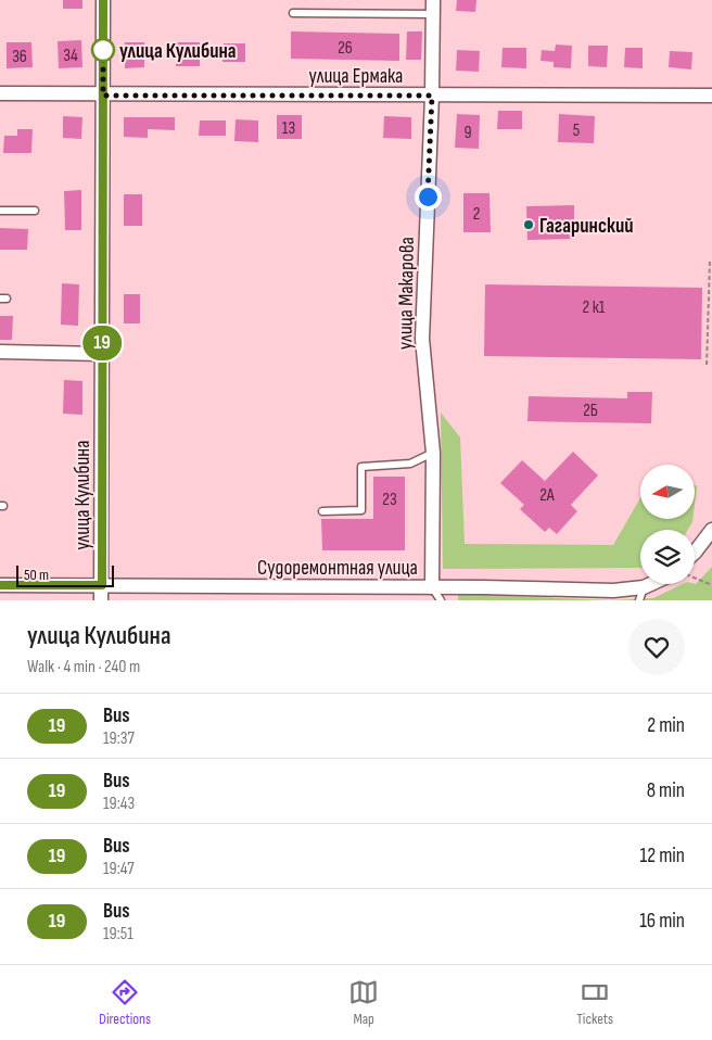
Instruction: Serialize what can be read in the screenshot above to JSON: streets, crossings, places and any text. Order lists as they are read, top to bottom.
{
  "streets": {
    "street": [
      "улица Ермака",
      "улица Макарова",
      "улица Кулибина",
      "Судоремонтная улица"
    ]
  },
  "crossings": [
    ["улица Ермака", "улица Макарова"],
    ["улица Ермака", "улица Кулибина"],
    ["улица Макарова", "Судоремонтная улица"],
    ["улица Кулибина", "Судоремонтная улица"]
  ],
  "places": ["улица Кулибина", "Гагаринский"],
  "lines": ["bus line 19"],
  "house_numbers": [
    "26",
    "34",
    "36",
    "13",
    "5",
    "9",
    "2",
    "2 к1",
    "2Б",
    "2А",
    "23"
  ],
  "scale_bar": "50 m",
  "north": "left",
  "page": {
    "on_map": "19",
    "scale": "50 m",
    "heading": ["улица Кулибина", "Walk · 4 min · 240 m"],
    "list": [
      {
        "mark": "19",
        "name": "Bus",
        "note": "19:37",
        "value": "2 min"
      },
      {
        "mark": "19",
        "name": "Bus",
        "note": "19:43",
        "value": "8 min"
      },
      {
        "mark": "19",
        "name": "Bus",
        "note": "19:47",
        "value": "12 min"
      },
      {
        "mark": "19",
        "name": "Bus",
        "note": "19:51",
        "value": "16 min"
      }
    ],
    "tabs": ["Directions", "Map", "Tickets"]
  }
}
